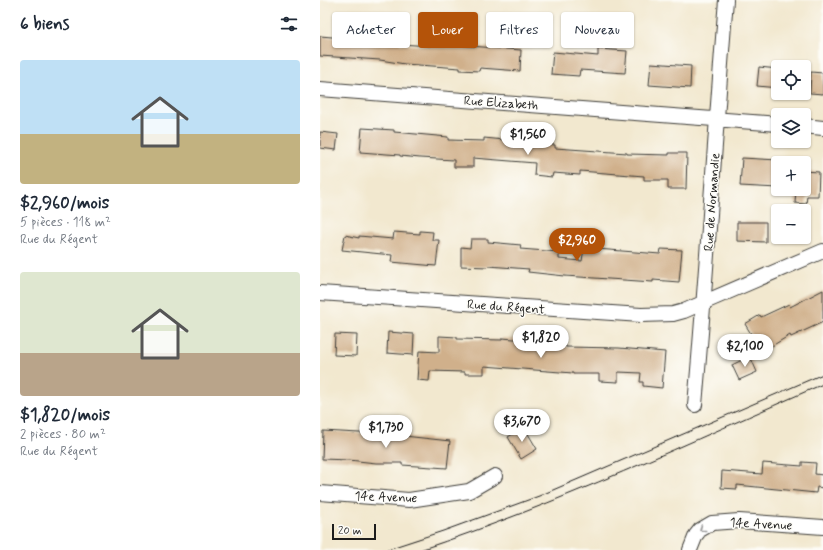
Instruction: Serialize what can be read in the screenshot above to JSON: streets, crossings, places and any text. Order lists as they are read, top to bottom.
{
  "streets": {
    "street": [
      "Rue Elizabeth",
      "Rue de Normandie",
      "Rue du Régent",
      "14e Avenue"
    ]
  },
  "crossings": [
    ["Rue Elizabeth", "Rue de Normandie"],
    ["Rue de Normandie", "Rue du Régent"]
  ],
  "one_way": ["14e Avenue"],
  "scale_bar": "20 m",
  "page": {
    "heading": "6 biens",
    "chip": [
      "Acheter",
      "Louer",
      "Filtres",
      "Nouveau"
    ],
    "list": [
      {
        "name": "$2,960/mois",
        "note": "5 pièces · 118 m² · Rue du Régent"
      },
      {
        "name": "$1,820/mois",
        "note": "2 pièces · 80 m² · Rue du Régent"
      }
    ],
    "map_buttons": ["+", "−"],
    "price": [
      "$1,560",
      "$2,960",
      "$1,820",
      "$2,100",
      "$3,670",
      "$1,730"
    ],
    "scale": "20 m"
  }
}
